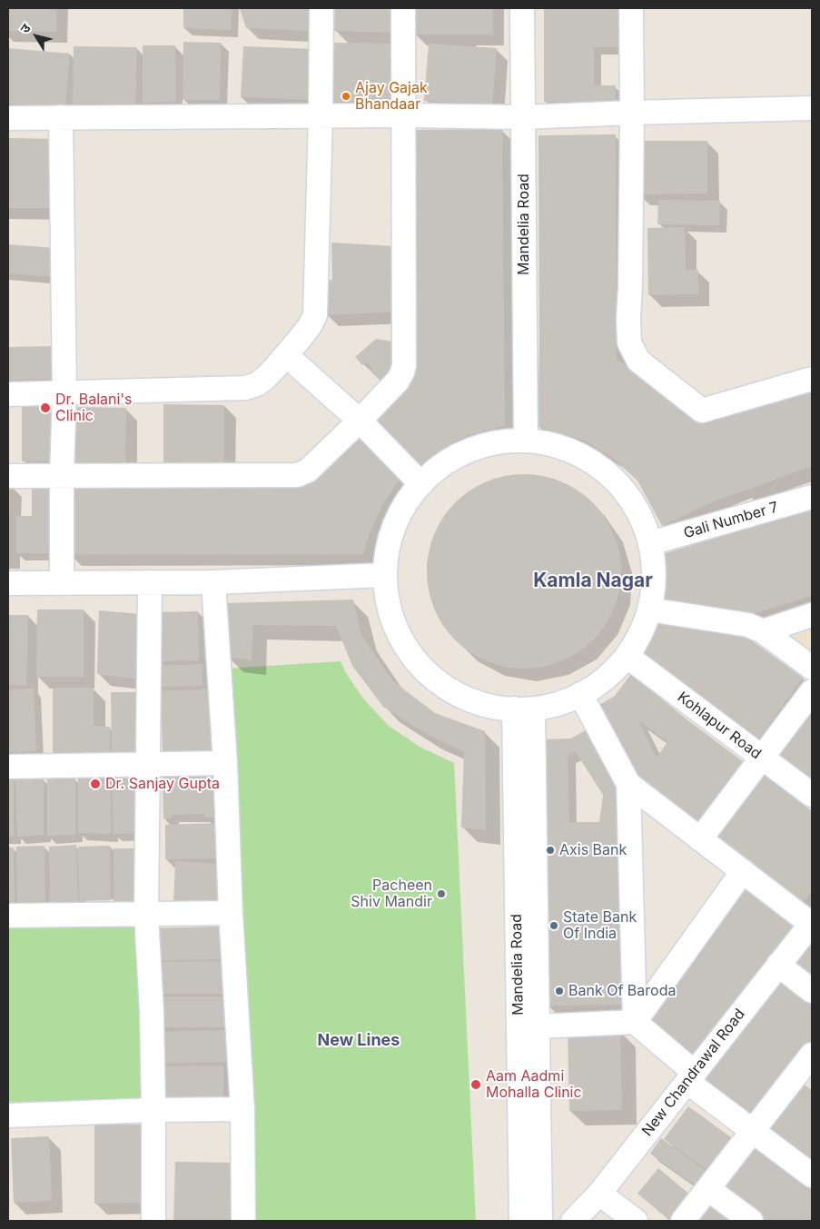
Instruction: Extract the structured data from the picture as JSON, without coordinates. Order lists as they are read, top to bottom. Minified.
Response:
{"streets":{"street":["Mandelia Road","Gali Number 7","Kohlapur Road","New Chandrawal Road"]},"districts":["Kamla Nagar","New Lines"],"places":["Ajay Gajak Bhandaar","Dr. Balani's Clinic","Dr. Sanjay Gupta","Axis Bank","Pacheen Shiv Mandir","State Bank Of India","Bank Of Baroda","Aam Aadmi Mohalla Clinic"],"north":"top left"}
